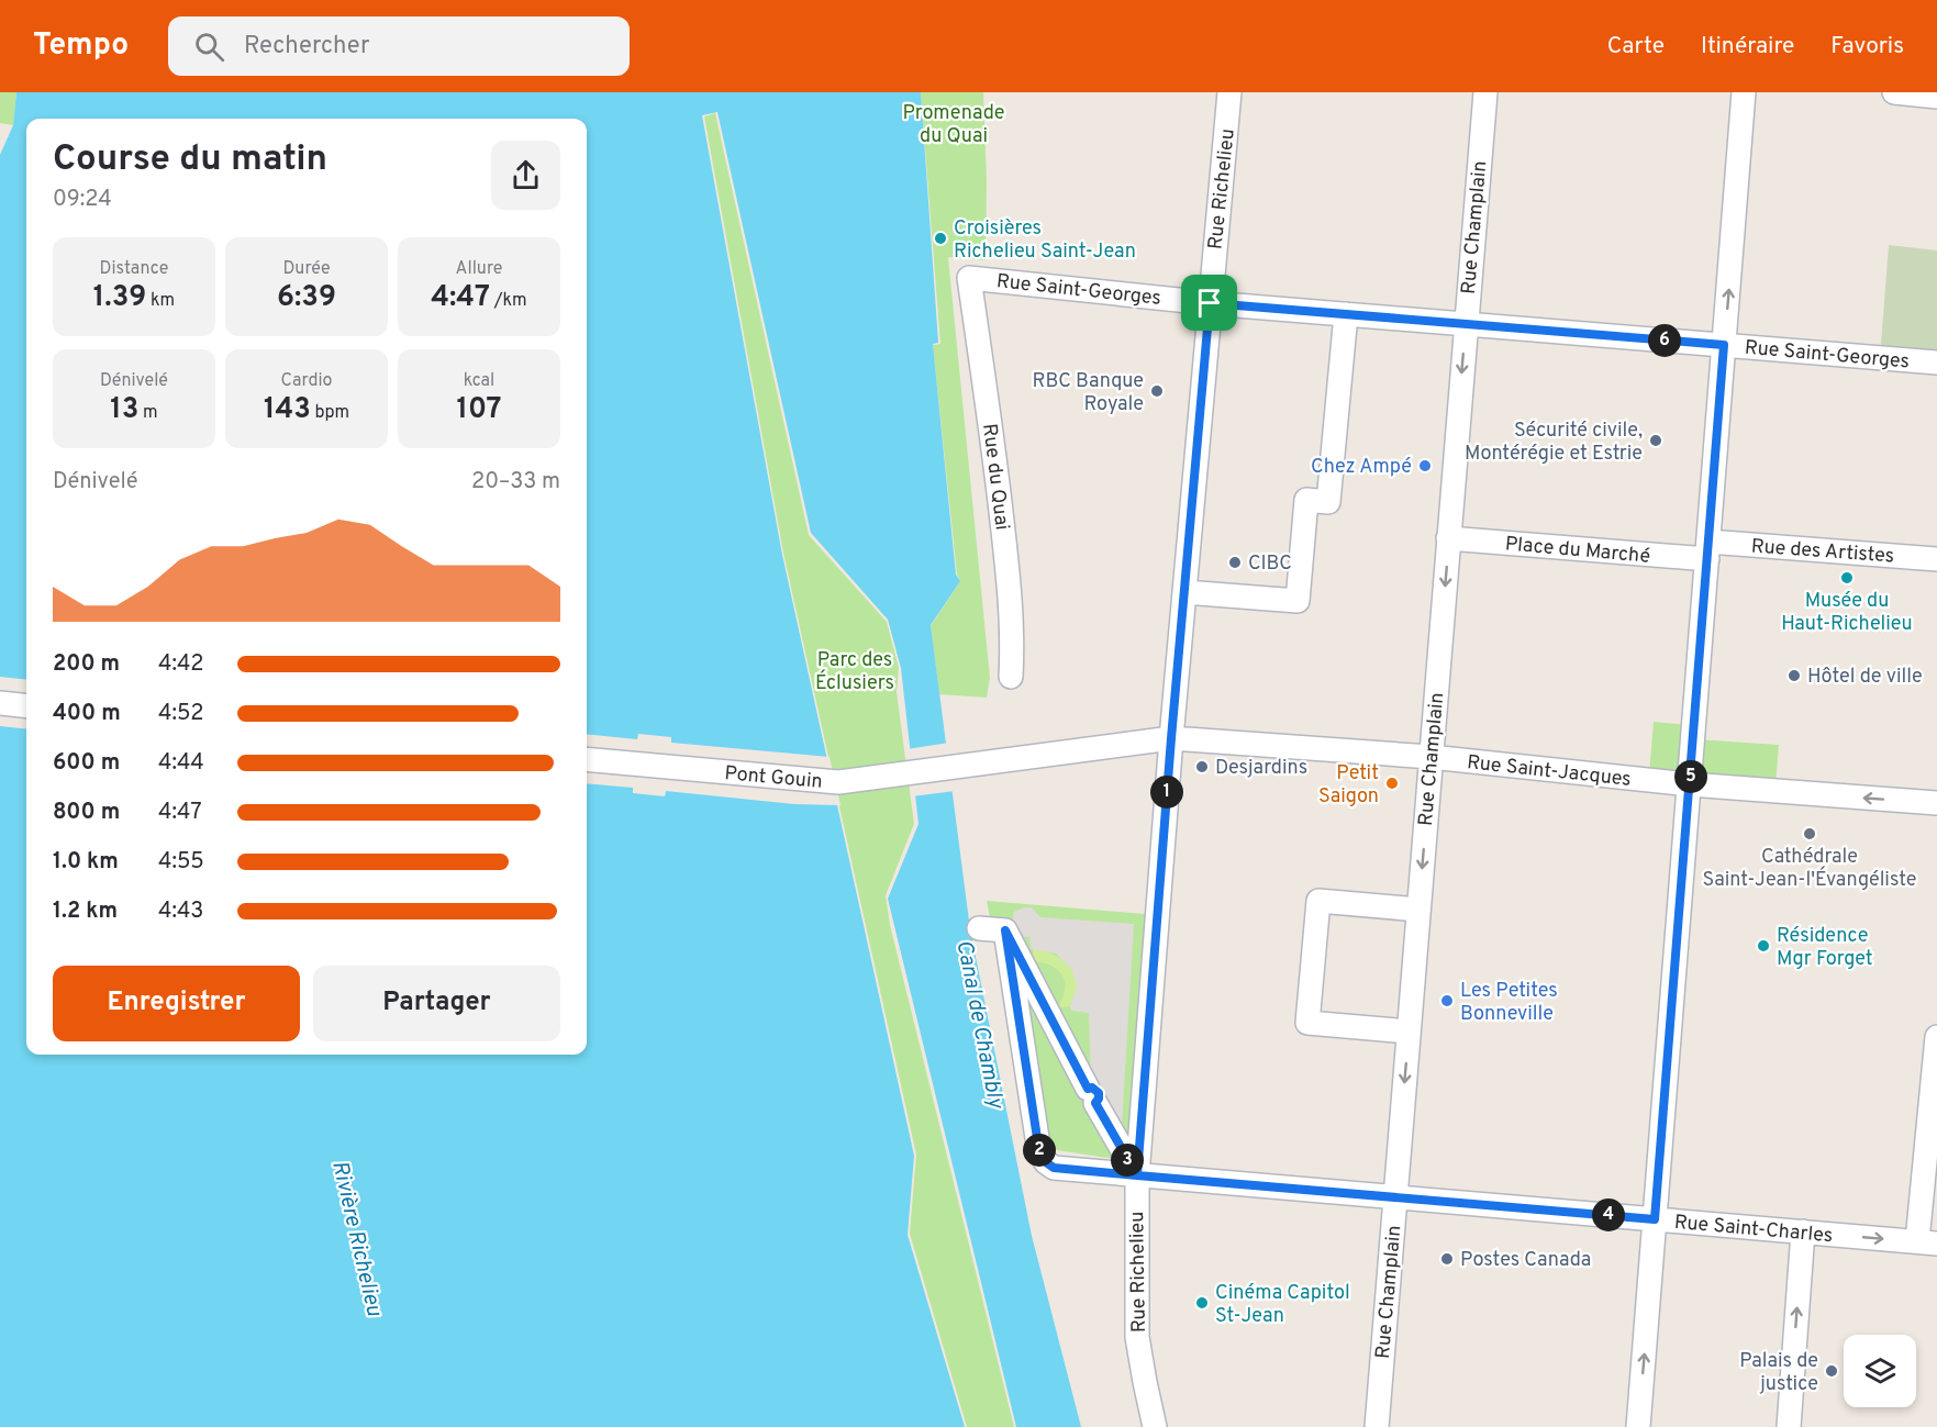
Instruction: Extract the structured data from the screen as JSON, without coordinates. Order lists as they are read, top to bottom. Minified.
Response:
{"streets":{"street":["Rue Richelieu","Rue Champlain","Rue Saint-Georges","Rue du Quai","Place du Marché","Rue des Artistes","Rue Saint-Jacques","Pont Gouin","Rue Saint-Charles"]},"crossings":[["Rue Richelieu","Rue Saint-Georges"],["Rue Richelieu","Rue Saint-Jacques"],["Rue Richelieu","Rue Saint-Charles"],["Rue Champlain","Rue Saint-Georges"],["Rue Champlain","Place du Marché"],["Rue Champlain","Rue Saint-Jacques"],["Rue Champlain","Rue Saint-Charles"],["Rue Saint-Georges","Rue du Quai"],["Place du Marché","Rue des Artistes"],["Rue Saint-Jacques","Pont Gouin"]],"one_way":["Rue Champlain"],"water":["Canal de Chambly","Rivière Richelieu"],"parks":["Promenade du Quai","Parc des Éclusiers"],"places":["Croisières Richelieu Saint-Jean","RBC Banque Royale","Sécurité civile, Montérégie et Estrie","Chez Ampé","CIBC","Musée du Haut-Richelieu","Hôtel de ville","Desjardins","Petit Saigon","Cathédrale Saint-Jean-l'Évangéliste","Résidence Mgr Forget","Les Petites Bonneville","Postes Canada","Cinéma Capitol St-Jean","Palais de justice"],"page":{"header":"Tempo","search":"Rechercher","nav":["Carte","Itinéraire","Favoris"],"heading":["Course du matin","09:24"],"stats":[["Distance","1.39 km"],["Durée","6:39"],["Allure","4:47 /km"],["Dénivelé","13 m"],["Cardio","143 bpm"],["kcal","107"]],"pins":["6","5","1","2","3","4"],"chart":["Dénivelé","20–33 m"],"list":[{"name":"200 m","note":"4:42"},{"name":"400 m","note":"4:52"},{"name":"600 m","note":"4:44"},{"name":"800 m","note":"4:47"},{"name":"1.0 km","note":"4:55"},{"name":"1.2 km","note":"4:43"}],"buttons":["Enregistrer","Partager"]}}
